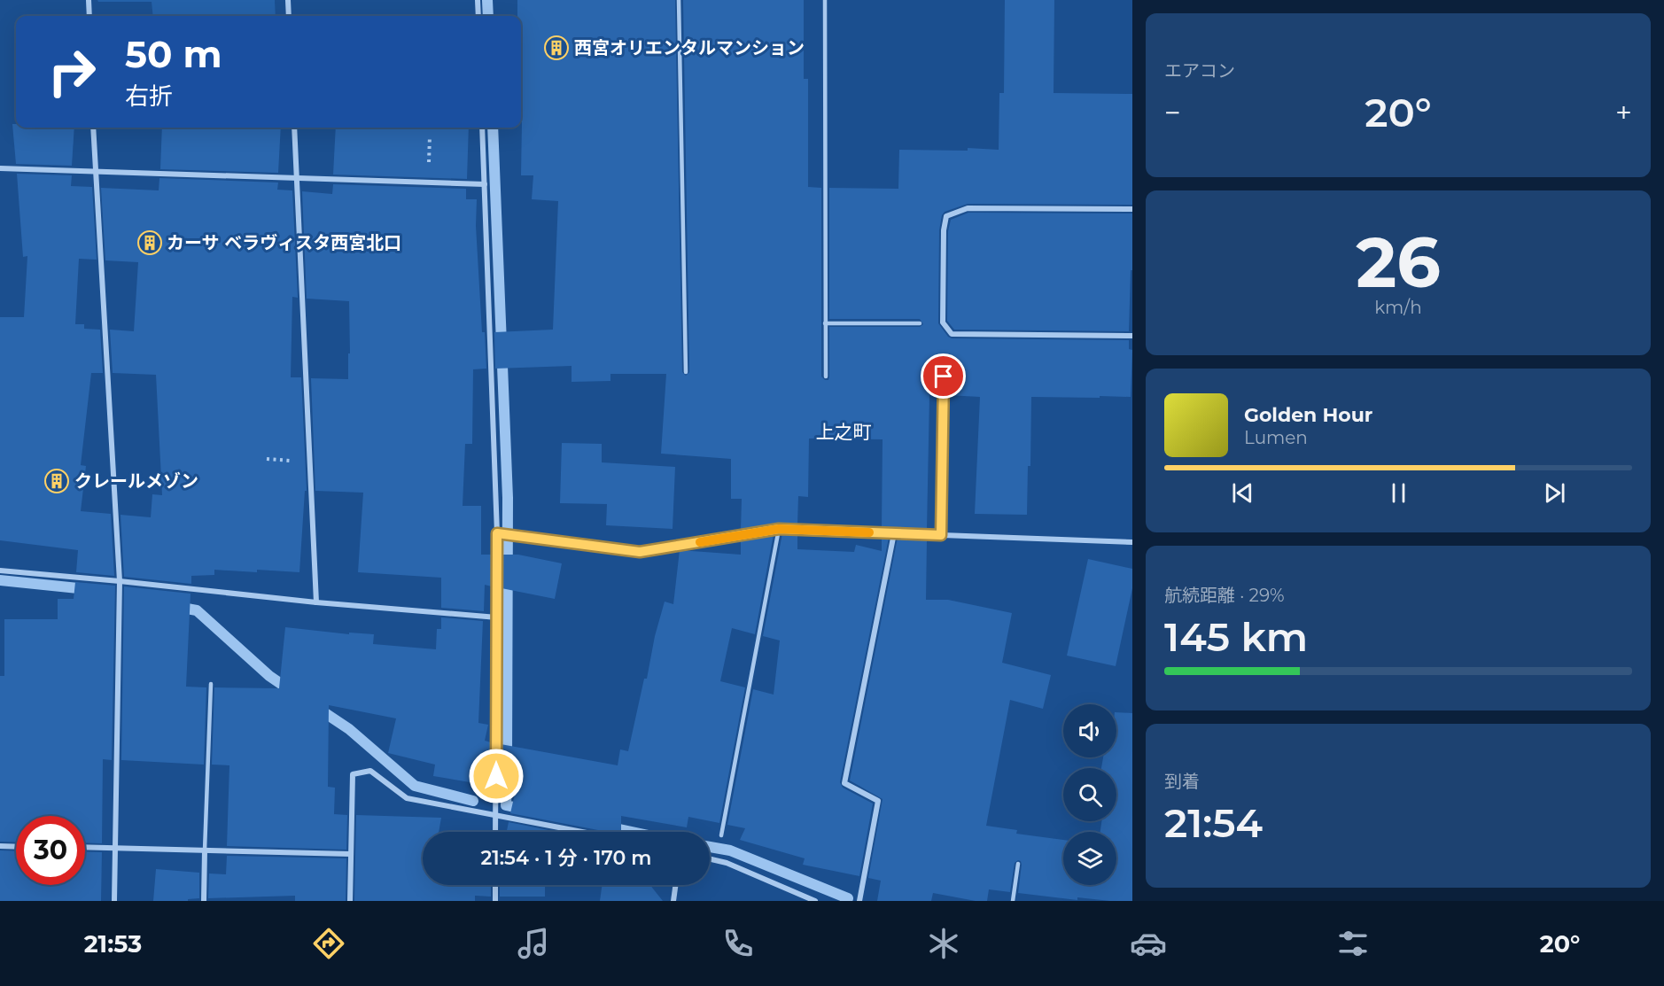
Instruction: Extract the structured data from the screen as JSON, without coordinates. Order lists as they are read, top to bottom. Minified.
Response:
{"districts":["上之町"],"places":{"building":["西宮オリエンタルマンション","カーサ ベラヴィスタ西宮北口","クレールメゾン"]},"page":{"tile":["エアコン",["26","km/h"],["航続距離 · 29%","145 km"],["到着","21:54"]],"turn":["50 m","右折"],"heat":["−","20°","+"],"song":["Golden Hour","Lumen"],"limit":"30","trip":"21:54 · 1 分 · 170 m","tabs":["21:53","20°"]}}
